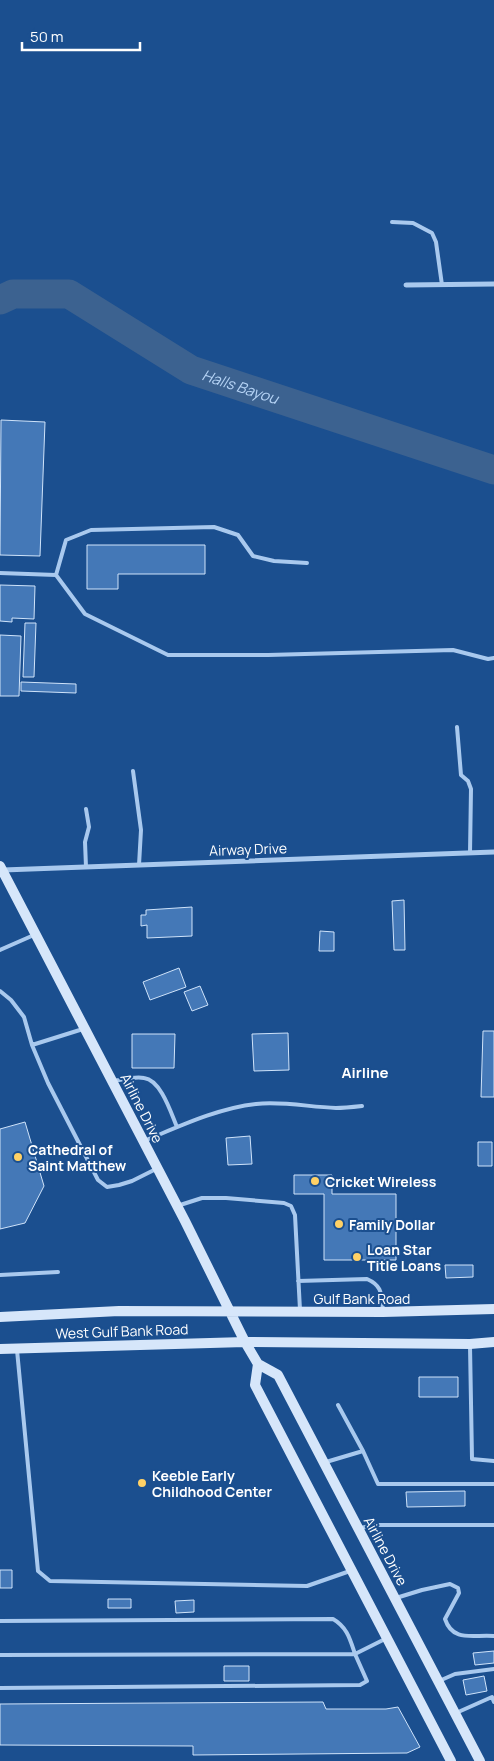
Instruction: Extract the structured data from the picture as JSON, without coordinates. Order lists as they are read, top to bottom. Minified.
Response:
{"streets":{"main road":["Airline Drive","Gulf Bank Road","West Gulf Bank Road"],"street":["Airway Drive"]},"crossings":[["Airway Drive","Airline Drive"],["Airline Drive","Gulf Bank Road"],["Airline Drive","West Gulf Bank Road"],["Gulf Bank Road","West Gulf Bank Road"]],"districts":["Airline"],"water":["Halls Bayou"],"places":["Cathedral of Saint Matthew","Cricket Wireless","Family Dollar","Loan Star Title Loans","Keeble Early Childhood Center"],"scale_bar":"50 m"}
